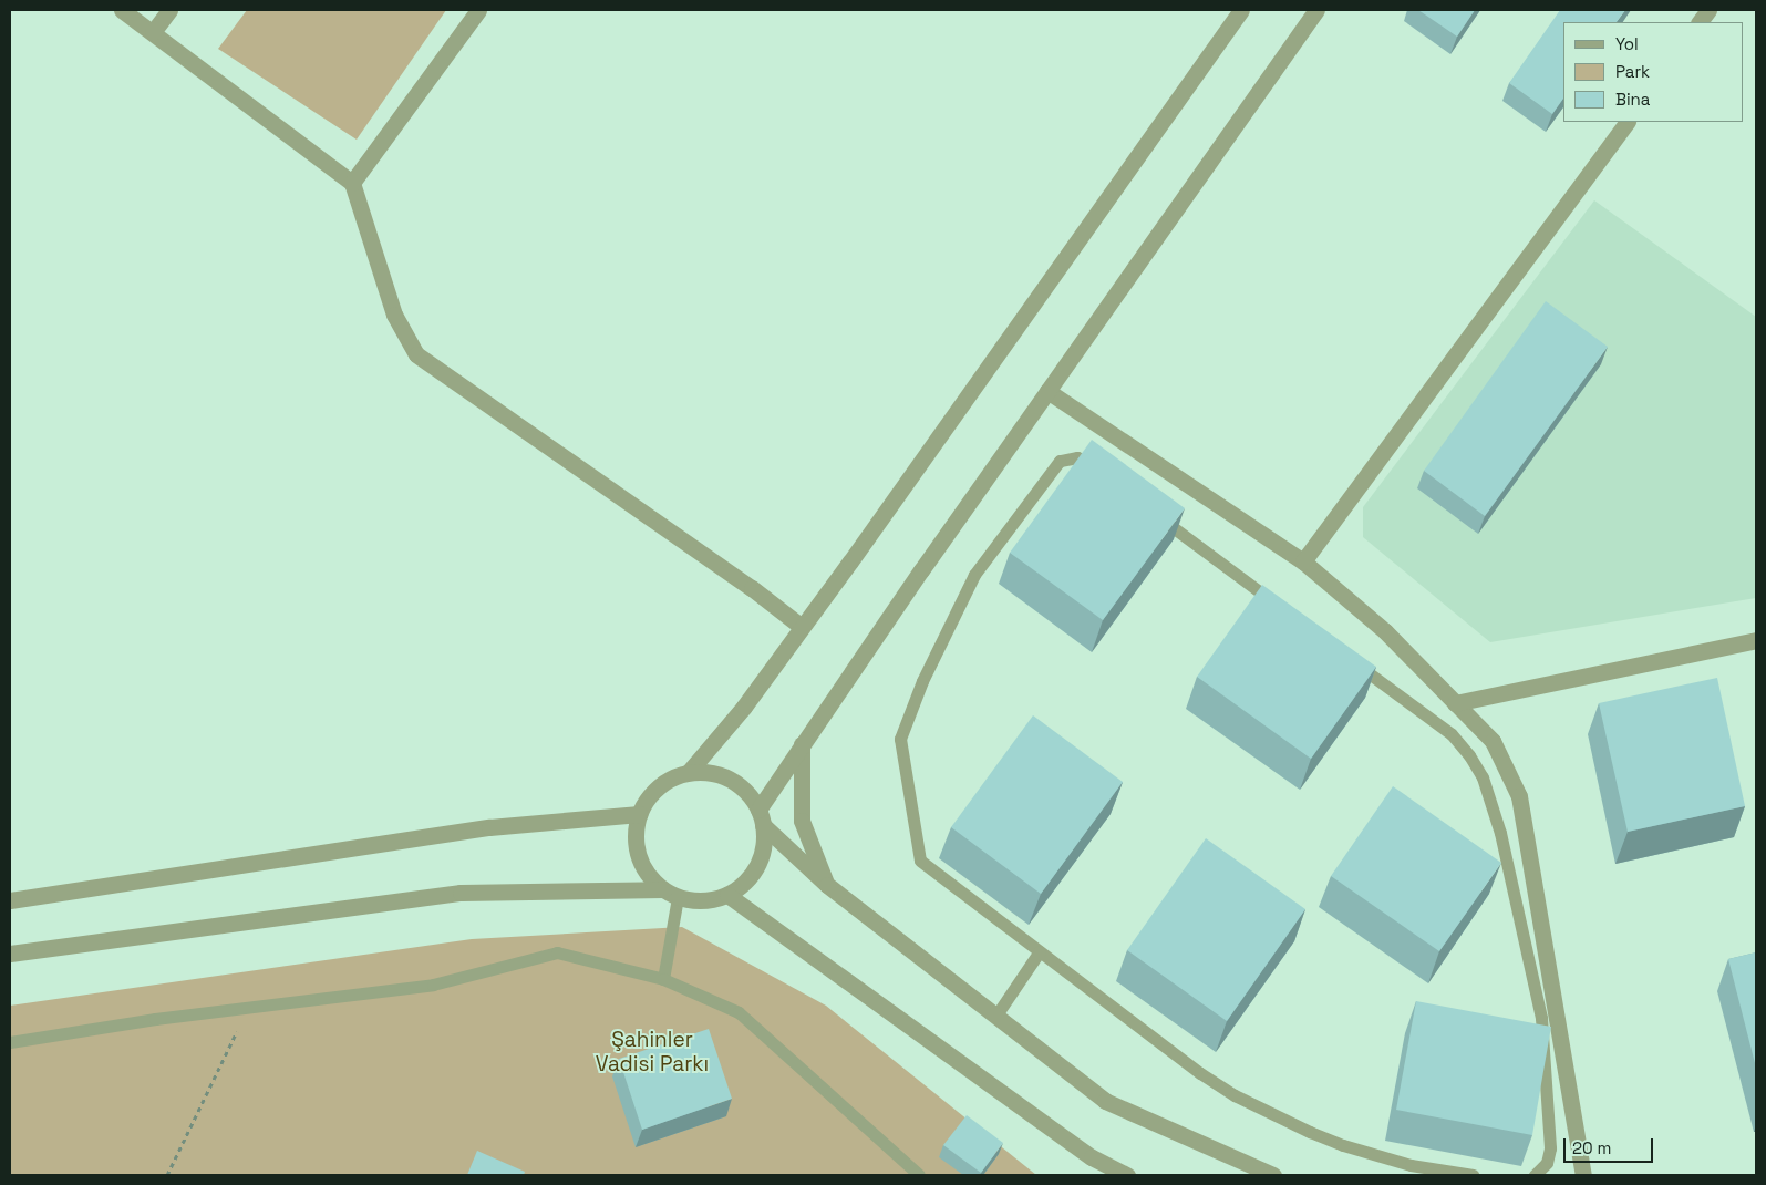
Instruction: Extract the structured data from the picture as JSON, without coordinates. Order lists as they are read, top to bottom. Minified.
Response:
{"parks":["Şahinler Vadisi Parkı"],"legend":["Yol","Park","Bina"],"scale_bar":"20 m"}
